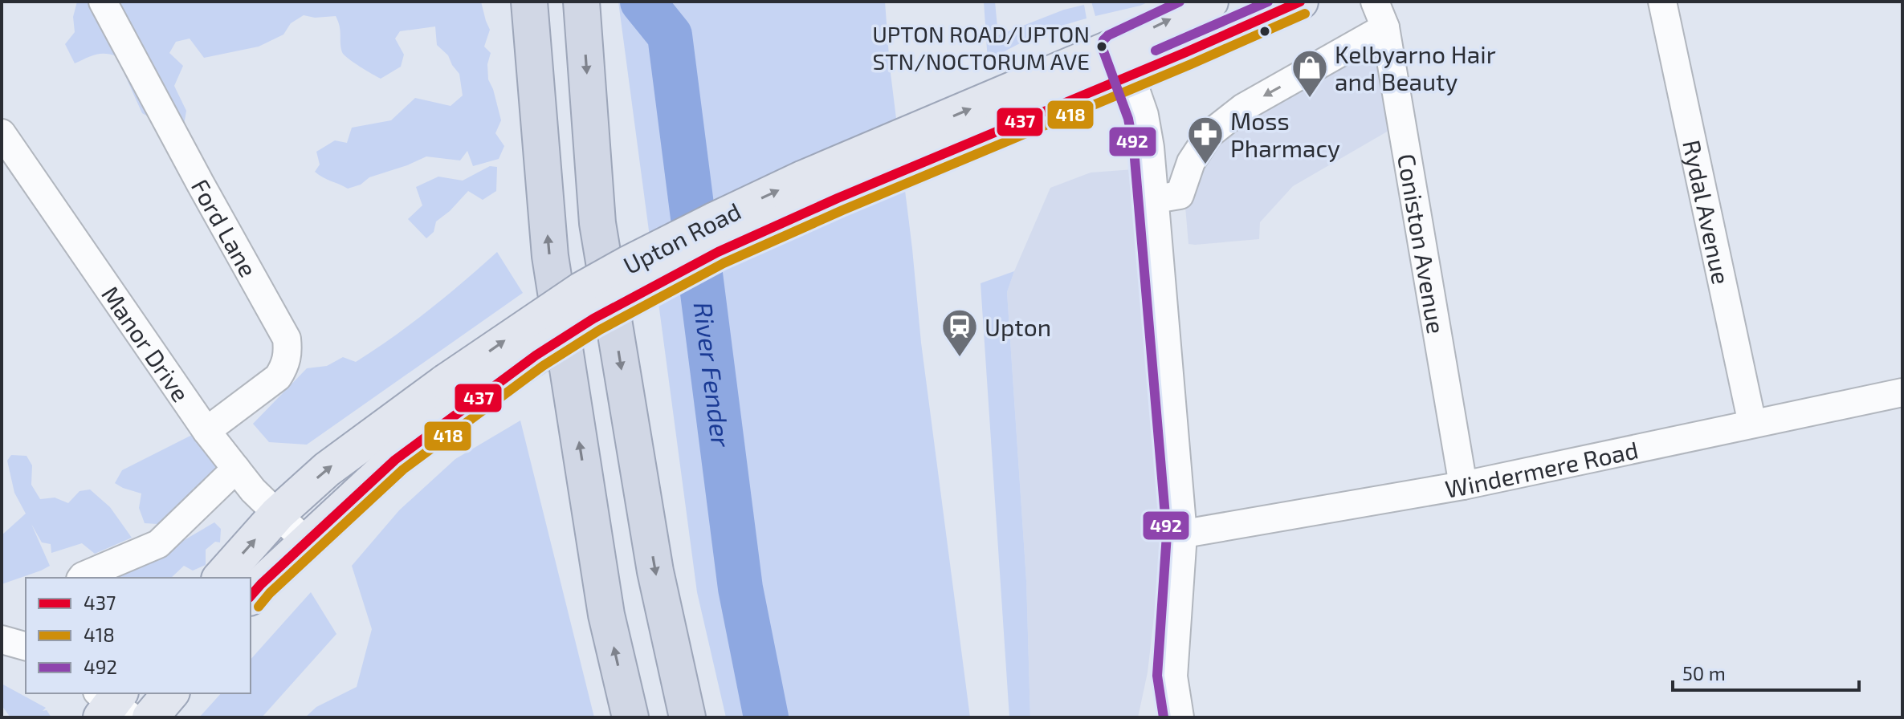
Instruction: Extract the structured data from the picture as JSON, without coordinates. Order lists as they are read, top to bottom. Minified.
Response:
{"streets":{"main road":["Upton Road"],"street":["Rydal Avenue","Ford Lane","Coniston Avenue","Manor Drive","Windermere Road"]},"crossings":[["Rydal Avenue","Windermere Road"],["Ford Lane","Manor Drive"],["Upton Road","Manor Drive"],["Coniston Avenue","Windermere Road"]],"water":["River Fender"],"places":{"other":["UPTON ROAD/UPTON STN/NOCTORUM AVE"],"shop":["Kelbyarno Hair and Beauty"],"pharmacy":["Moss Pharmacy"],"station":["Upton"]},"lines":["transit line 437","transit line 492","transit line 418"],"legend":["437","418","492"],"scale_bar":"50 m"}
